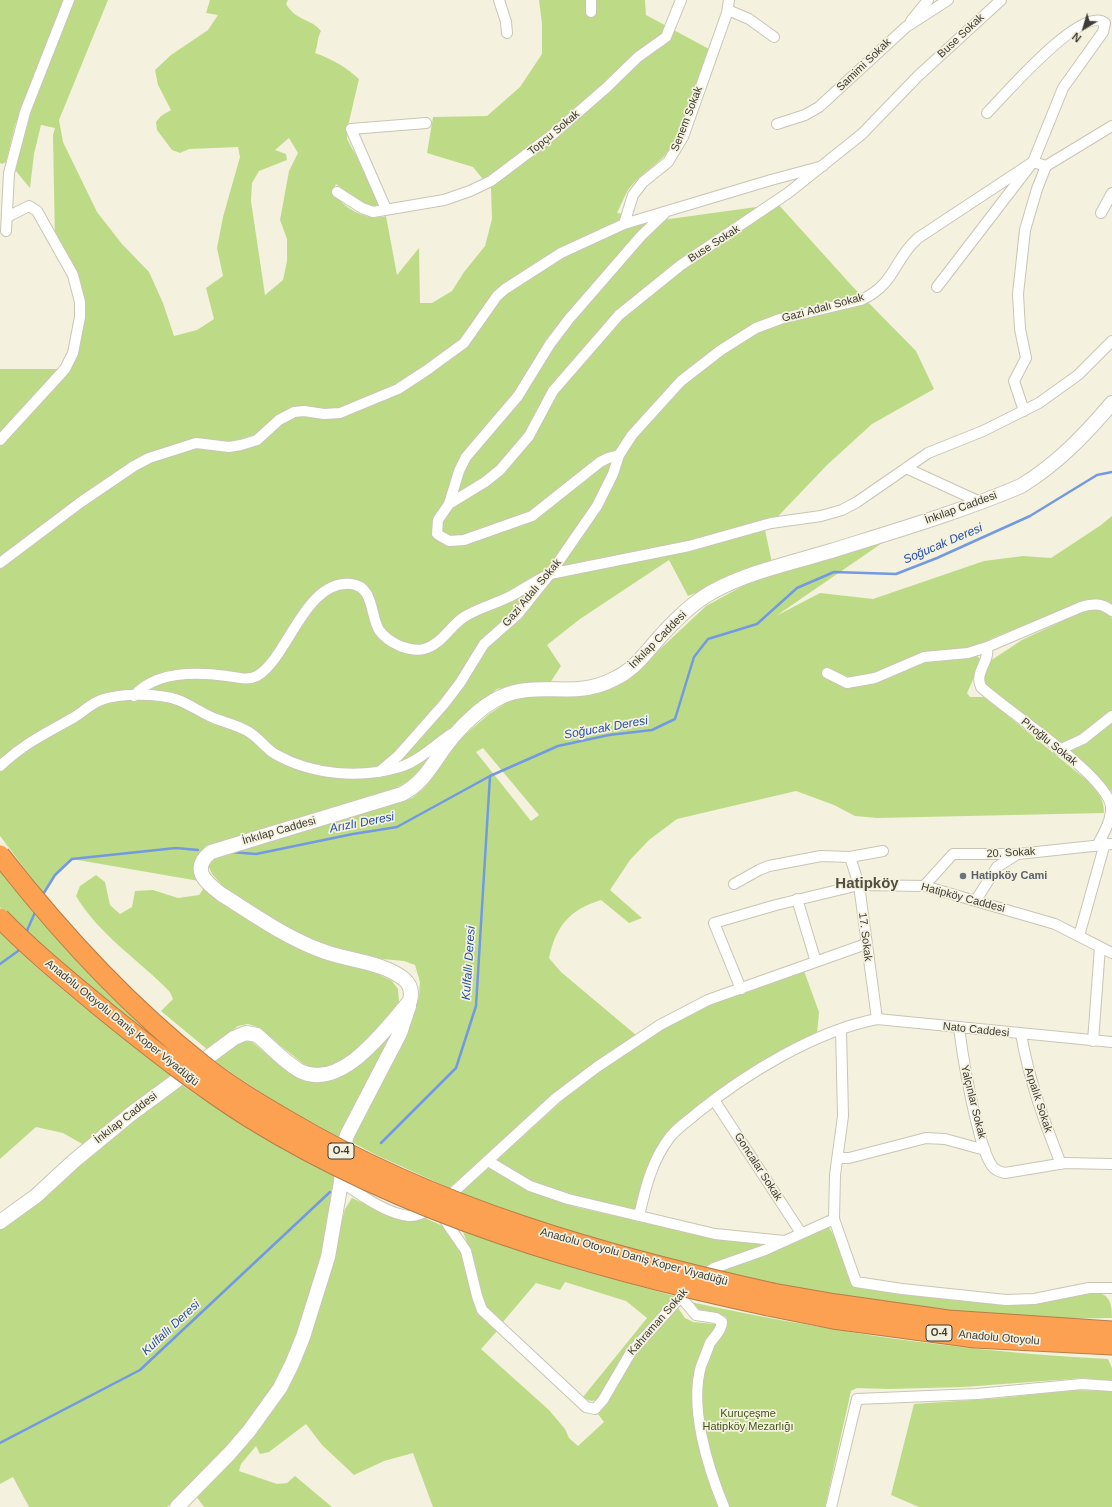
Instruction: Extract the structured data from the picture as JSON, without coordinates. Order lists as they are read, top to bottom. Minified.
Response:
{"streets":{"highway":["Anadolu Otoyolu Daniş Koper Viyadüğü","O-4","Anadolu Otoyolu"],"street":["Buse Sokak","Samimi Sokak","Senem Sokak","Topçu Sokak","Gazi Adalı Sokak","İnkılap Caddesi","Pıroğlu Sokak","20. Sokak","Hatipköy Caddesi","17. Sokak","Nato Caddesi","Arpalık Sokak","Yalçınlar Sokak","Goncalar Sokak","Kahraman Sokak"]},"crossings":[["Pıroğlu Sokak","20. Sokak"],["Pıroğlu Sokak","Hatipköy Caddesi"],["20. Sokak","Hatipköy Caddesi"],["Hatipköy Caddesi","17. Sokak"],["17. Sokak","Nato Caddesi"],["Anadolu Otoyolu Daniş Koper Viyadüğü","Anadolu Otoyolu"],["Nato Caddesi","Arpalık Sokak"],["Nato Caddesi","Yalçınlar Sokak"],["Nato Caddesi","Goncalar Sokak"],["Arpalık Sokak","Yalçınlar Sokak"],["Goncalar Sokak","Kahraman Sokak"]],"districts":["Hatipköy"],"water":["Soğucak Deresi","Arızlı Deresi","Kulfallı Deresi"],"parks":["Kuruçeşme Hatipköy Mezarlığı"],"places":["Hatipköy Cami"],"north":"bottom left"}
